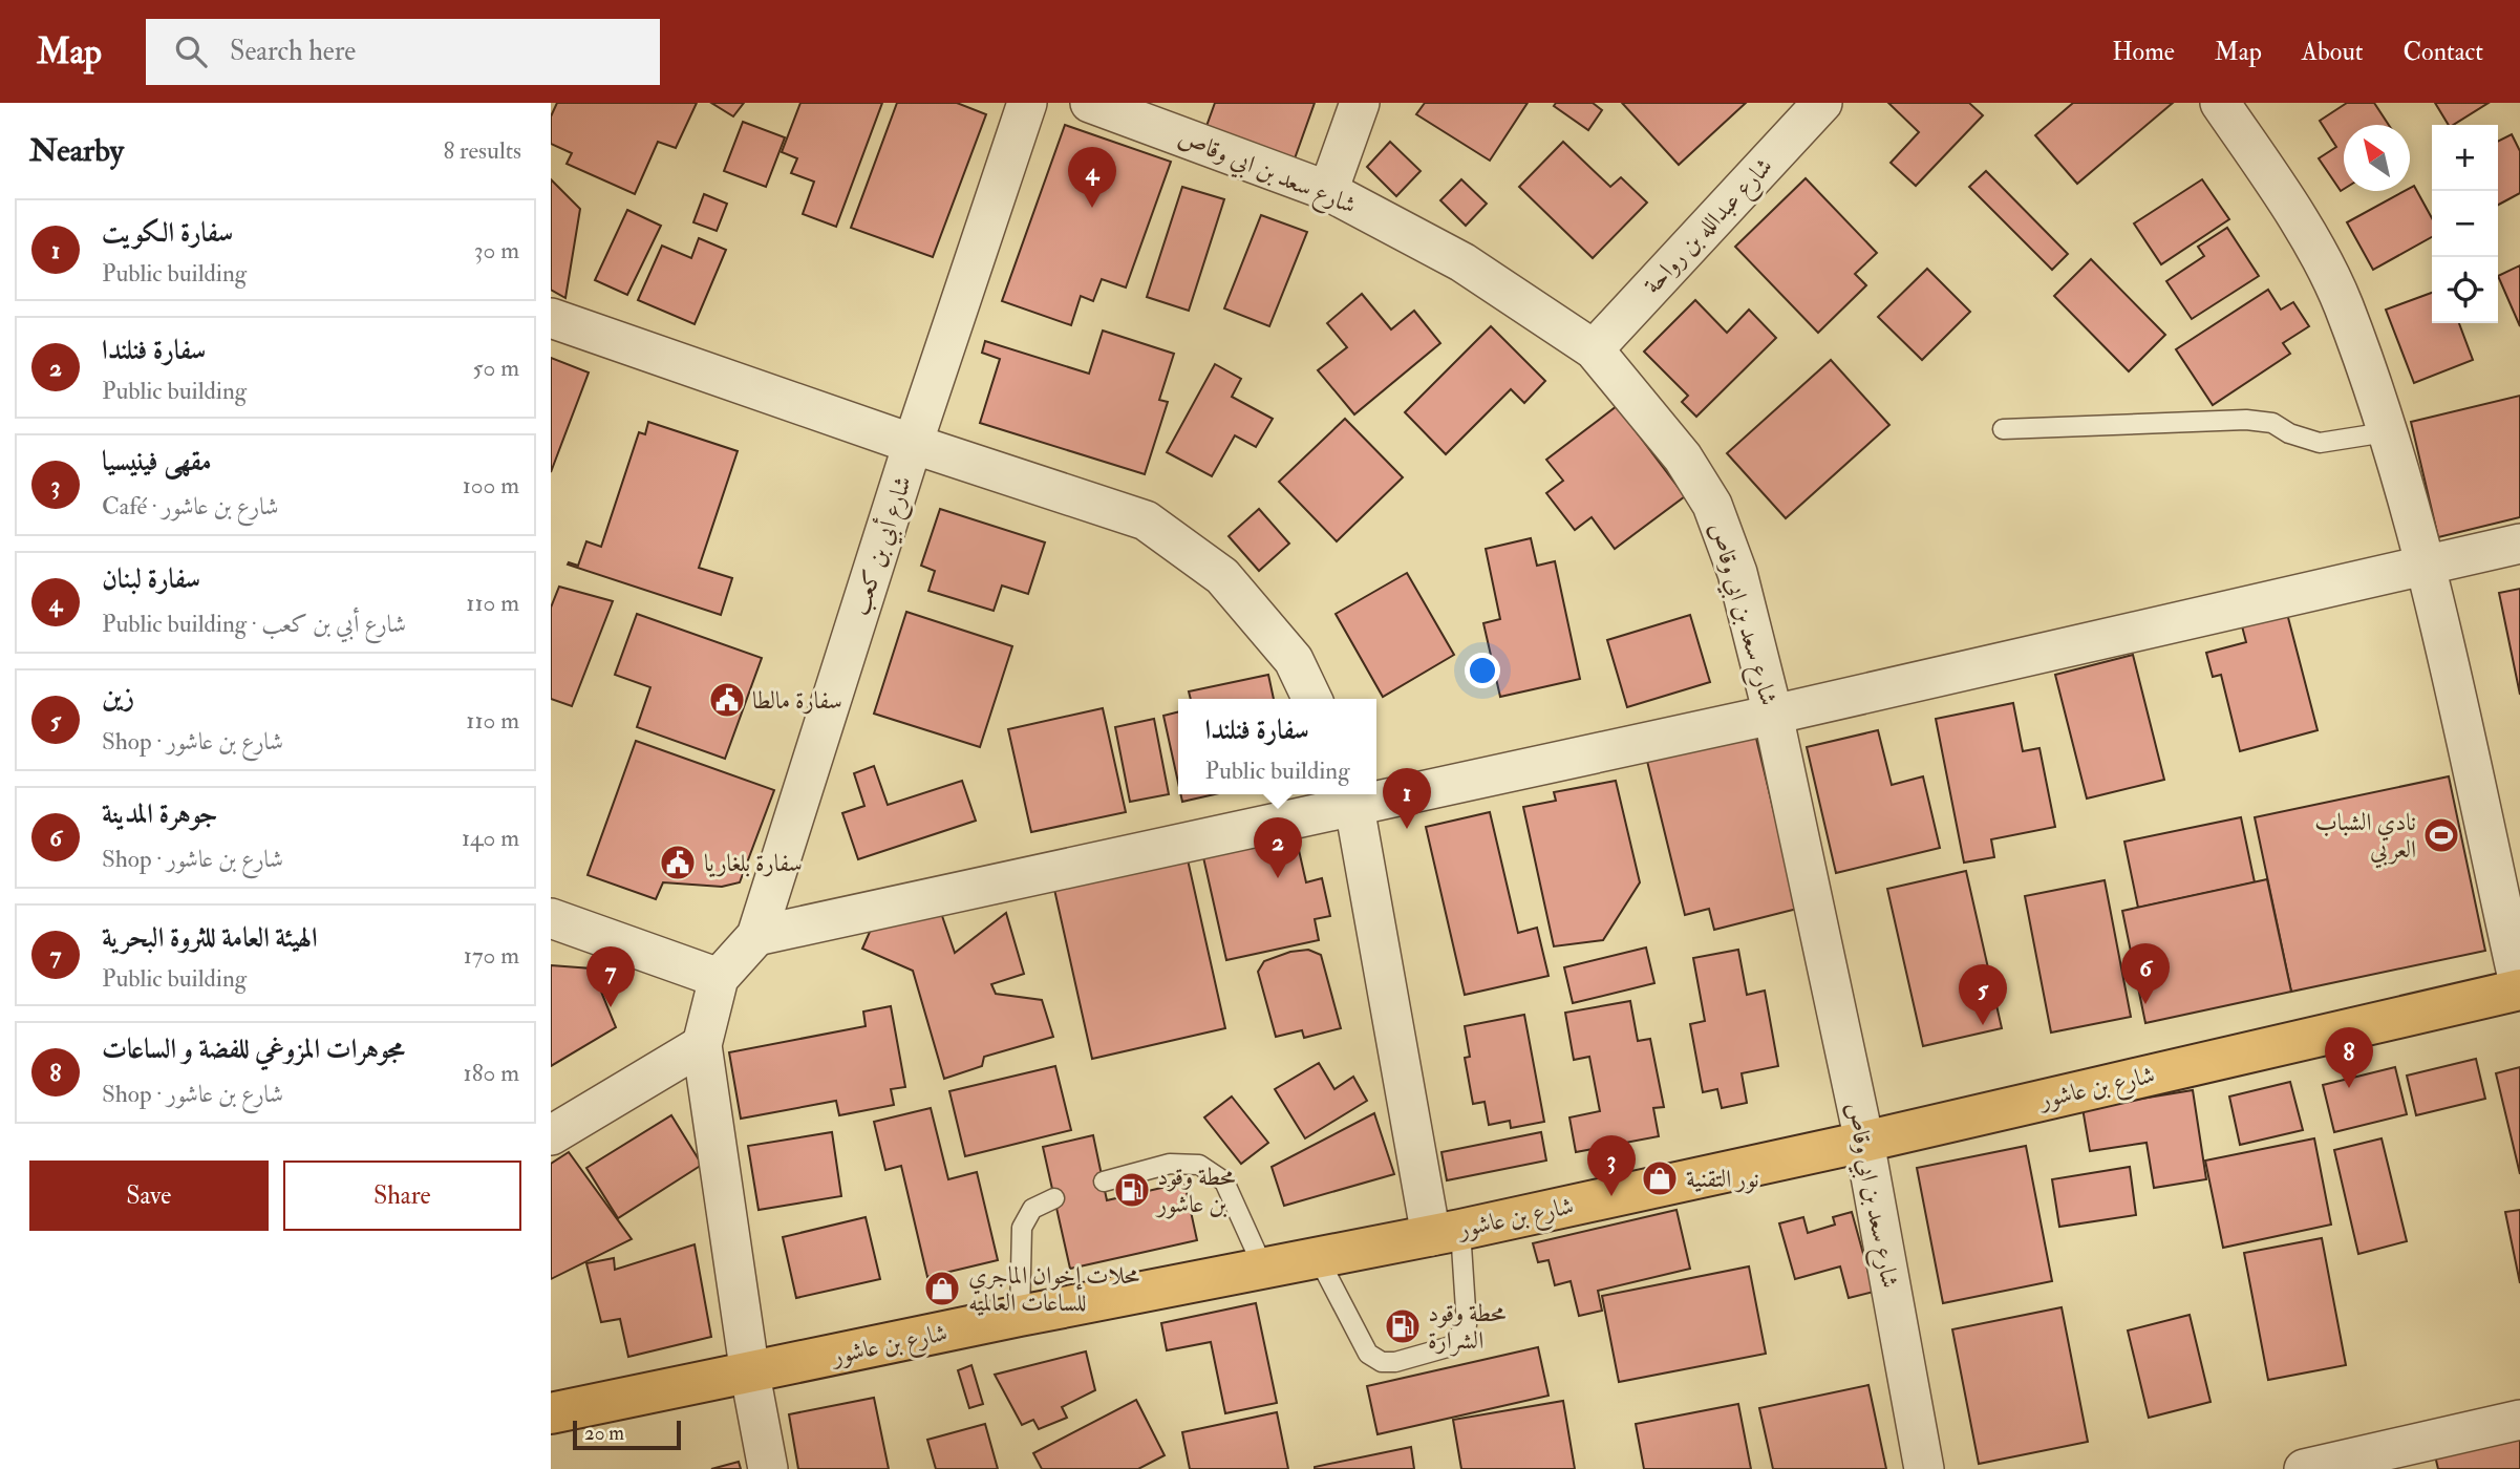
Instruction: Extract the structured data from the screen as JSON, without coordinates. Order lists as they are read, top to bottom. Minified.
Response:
{"streets":{"main road":["شارع بن عاشور"],"street":["شارع سعد بن ابي وقاص","شارع عبدالله بن رواحة","شارع أبي بن كعب"]},"crossings":[["شارع سعد بن ابي وقاص","شارع عبدالله بن رواحة"],["شارع سعد بن ابي وقاص","شارع بن عاشور"]],"places":{"public building":["سفارة مالطا","سفارة بلغاريا"],"sports":["نادي الشباب العربي"],"shop":["نور التقنية","محلات إخوان الماجري للساعات العالميه"],"fuel station":["محطة وقود بن عاشور","محطة وقود الشرارة"]},"scale_bar":"20 m","north":"top left","page":{"header":"Map","search":"Search here","nav":["Home","Map","About","Contact"],"heading":["Nearby","8 results"],"map_buttons":["+","−"],"pins":["4","1","2","6","7","5","8","3"],"list":[{"mark":"1","name":"سفارة الكويت","note":"Public building","value":"30 m"},{"mark":"2","name":"سفارة فنلندا","note":"Public building","value":"50 m"},{"mark":"3","name":"مقهى فينيسيا","note":"Café · شارع بن عاشور","value":"100 m"},{"mark":"4","name":"سفارة لبنان","note":"Public building · شارع أبي بن كعب","value":"110 m"},{"mark":"5","name":"زين","note":"Shop · شارع بن عاشور","value":"110 m"},{"mark":"6","name":"جوهرة المدينة","note":"Shop · شارع بن عاشور","value":"140 m"},{"mark":"7","name":"الهيئة العامة للثروة البحرية","note":"Public building","value":"170 m"},{"mark":"8","name":"مجوهرات المزوغي للفضة و الساعات","note":"Shop · شارع بن عاشور","value":"180 m"}],"popup":["سفارة فنلندا","Public building"],"buttons":["Save","Share"],"scale":"20 m"}}
